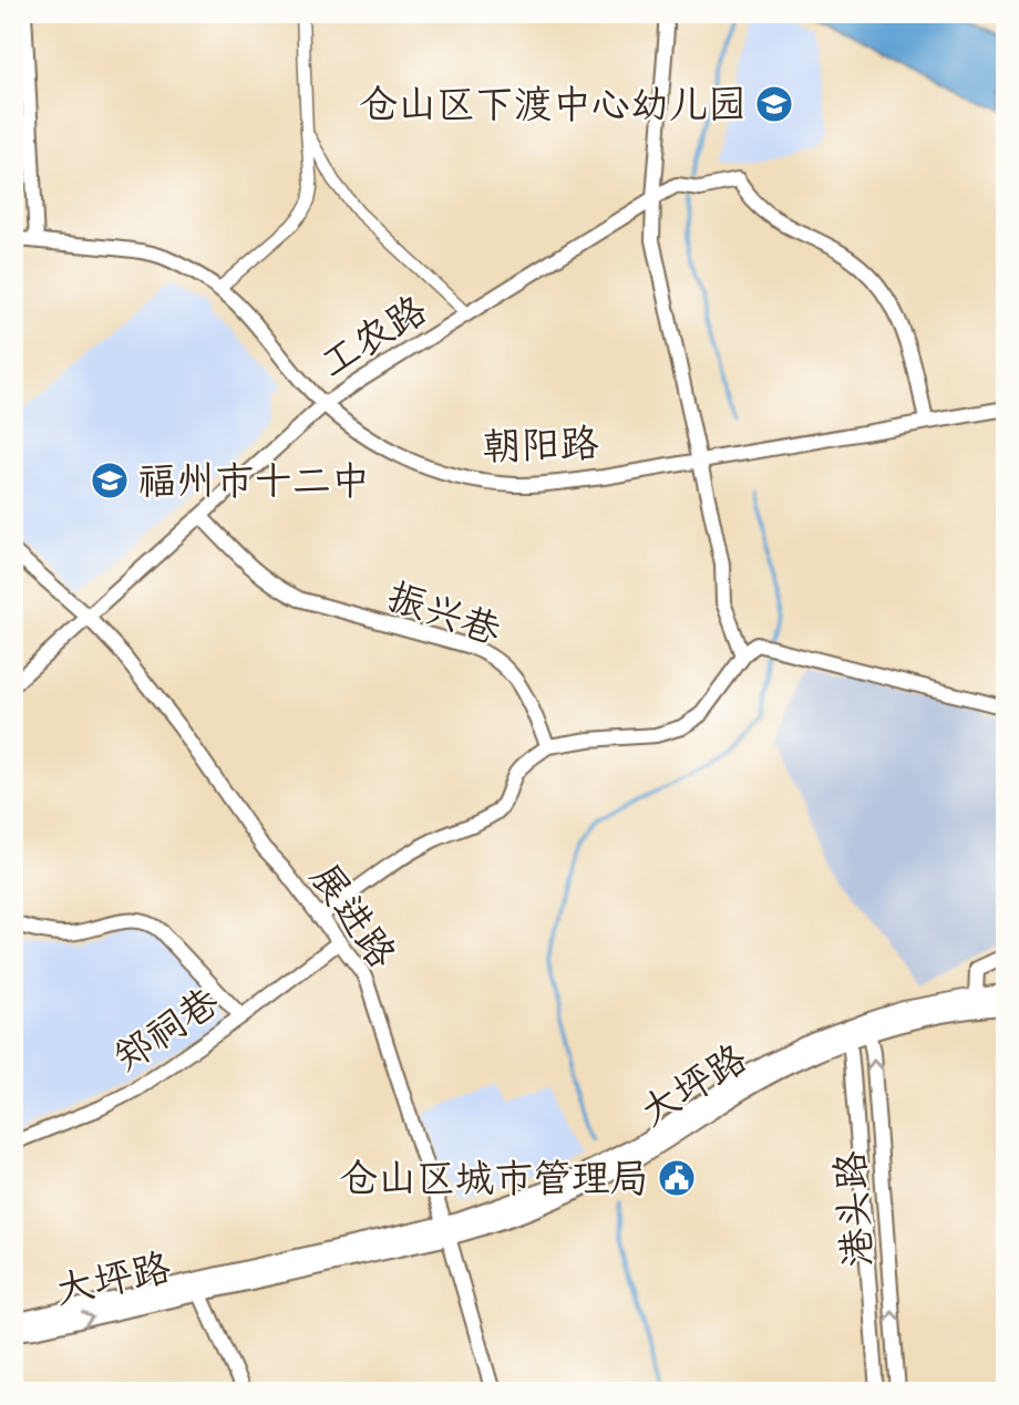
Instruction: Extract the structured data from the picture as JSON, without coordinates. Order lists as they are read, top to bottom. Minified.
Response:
{"streets":{"main road":["大坪路"],"street":["工农路","朝阳路","振兴巷","展进路","郑祠巷","港头路"]},"crossings":[["工农路","朝阳路"],["工农路","振兴巷"],["工农路","展进路"],["展进路","郑祠巷"],["展进路","大坪路"],["大坪路","港头路"]],"places":{"school or university":["仓山区下渡中心幼儿园","福州市十二中"],"public building":["仓山区城市管理局"]}}
